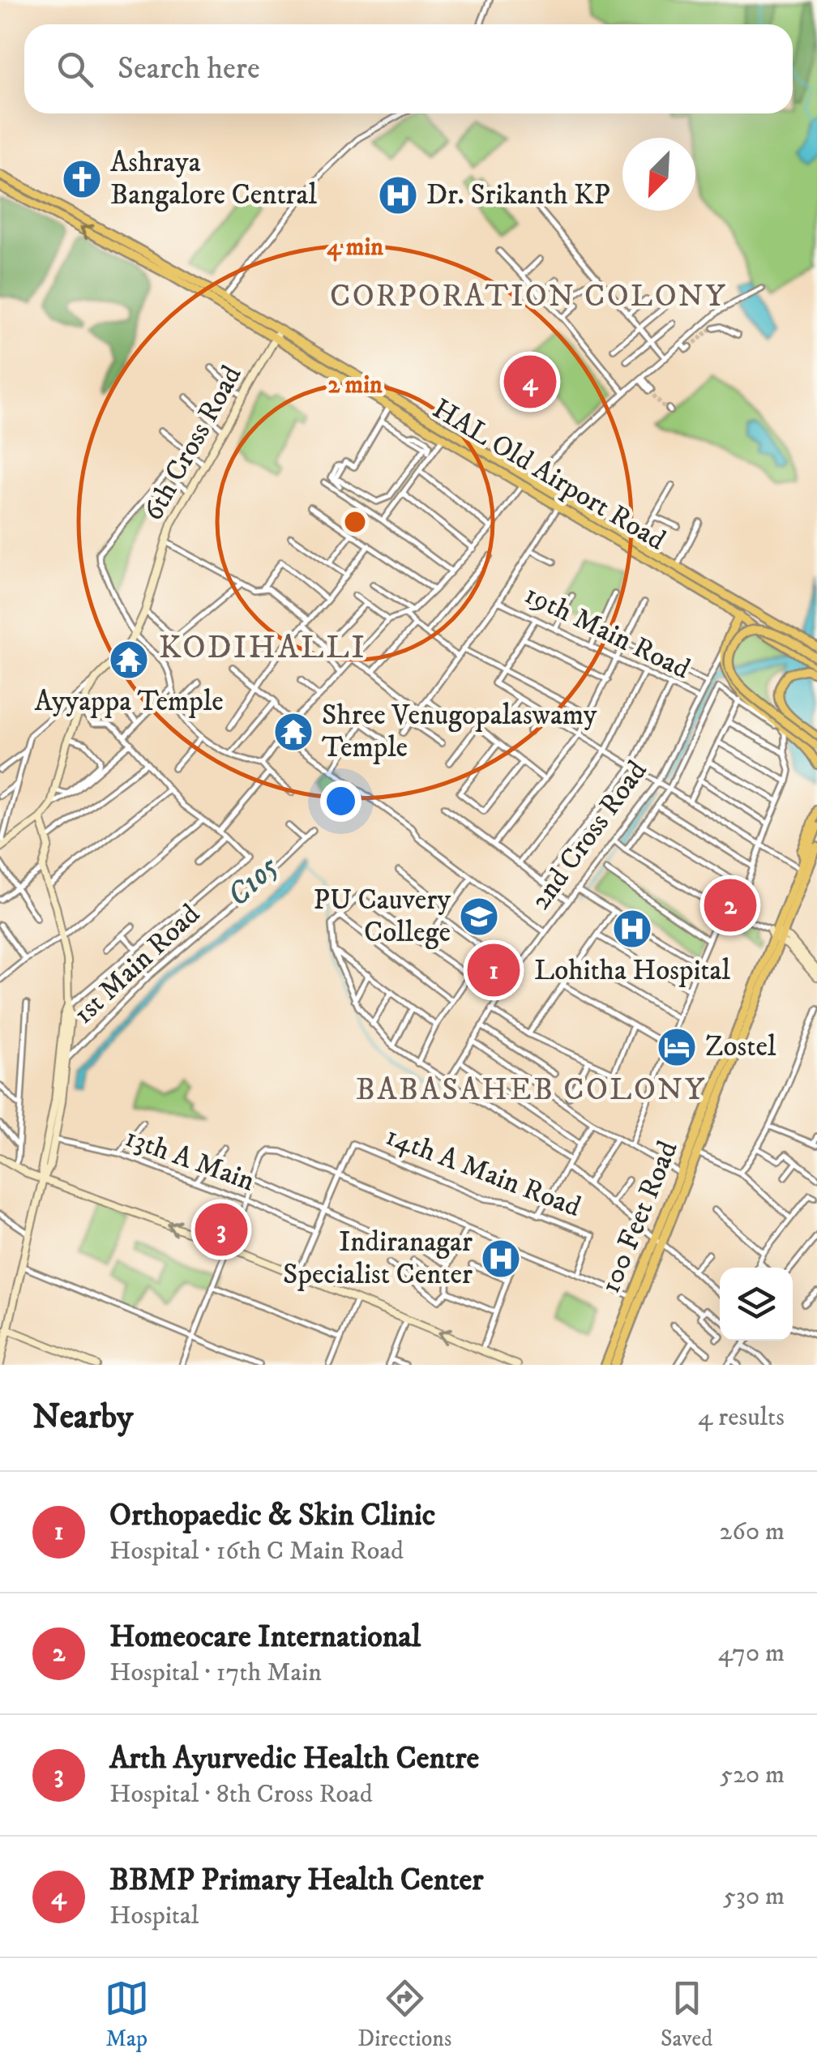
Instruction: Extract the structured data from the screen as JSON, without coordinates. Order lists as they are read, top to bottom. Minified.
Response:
{"streets":{"main road":["HAL Old Airport Road","100 Feet Road"],"street":["6th Cross Road","19th Main Road","2nd Cross Road","1st Main Road","13th A Main","14th A Main Road"]},"crossings":[["6th Cross Road","HAL Old Airport Road"],["19th Main Road","2nd Cross Road"]],"districts":["CORPORATION COLONY","KODIHALLI","BABASAHEB COLONY"],"water":["C105"],"places":{"church":["Ashraya Bangalore Central"],"hospital":["Dr. Srikanth KP","Lohitha Hospital","Indiranagar Specialist Center"],"temple":["Ayyappa Temple","Shree Venugopalaswamy Temple"],"school or university":["PU Cauvery College"],"hotel":["Zostel"]},"north":"bottom left","page":{"search":"Search here","pins":["4","2","1","3"],"heading":["Nearby","4 results"],"list":[{"mark":"1","name":"Orthopaedic & Skin Clinic","note":"Hospital · 16th C Main Road","value":"260 m"},{"mark":"2","name":"Homeocare International","note":"Hospital · 17th Main","value":"470 m"},{"mark":"3","name":"Arth Ayurvedic Health Centre","note":"Hospital · 8th Cross Road","value":"520 m"},{"mark":"4","name":"BBMP Primary Health Center","note":"Hospital","value":"530 m"}],"nav":["Map","Directions","Saved"]},"rings":["4 min","2 min"]}
